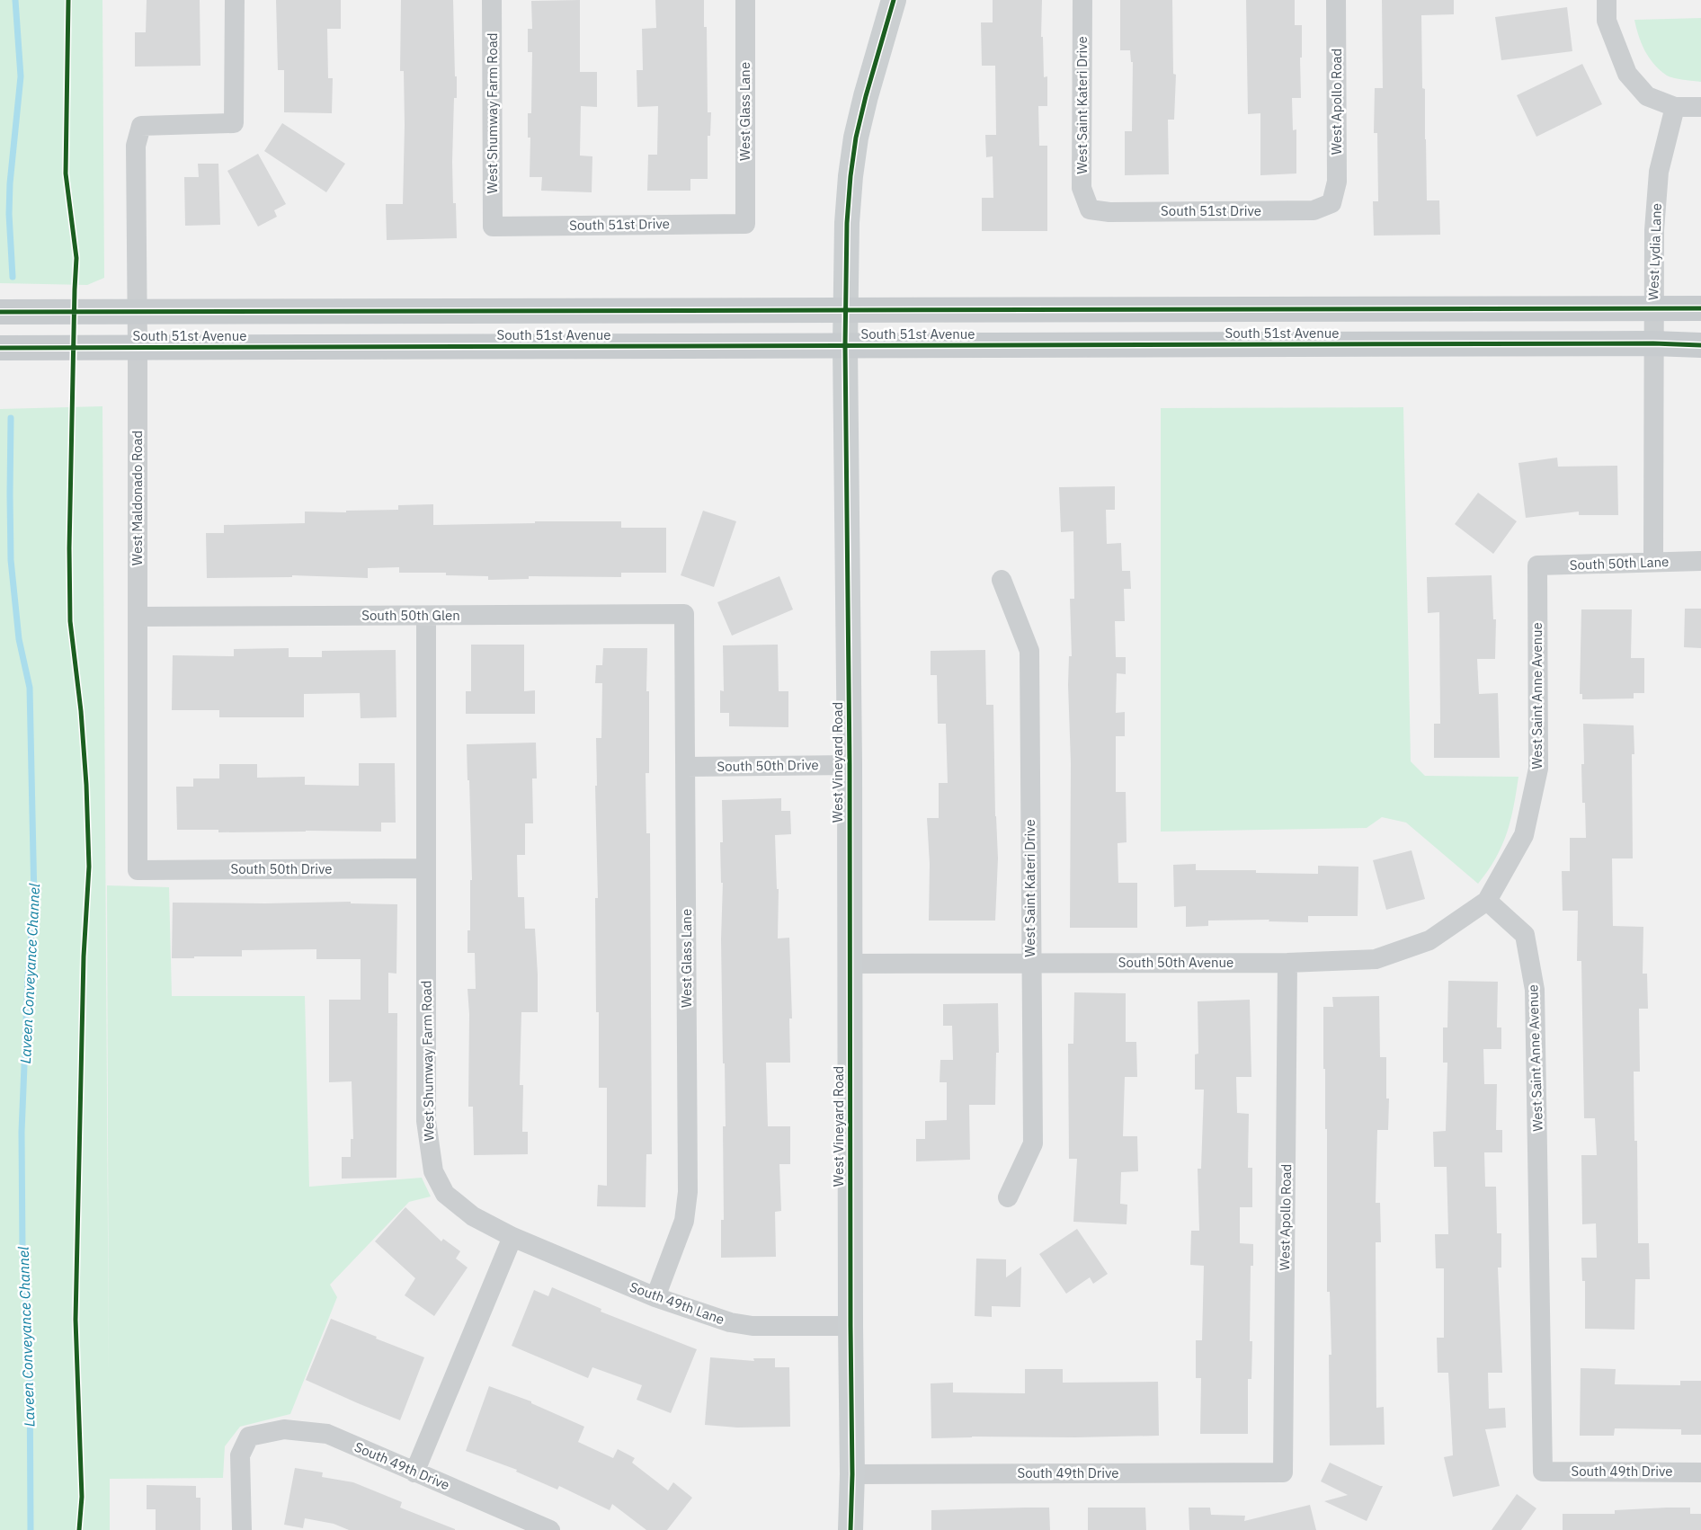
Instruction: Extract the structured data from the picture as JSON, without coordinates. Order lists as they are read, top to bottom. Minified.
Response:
{"streets":{"main road":["South 51st Avenue"],"street":["West Apollo Road","West Saint Kateri Drive","West Glass Lane","West Shumway Farm Road","South 51st Drive","West Lydia Lane","West Maldonado Road","South 50th Lane","South 50th Glen","West Saint Anne Avenue","West Vineyard Road","South 50th Drive","South 50th Avenue","South 49th Lane","South 49th Drive"]},"crossings":[["West Apollo Road","South 51st Drive"],["West Apollo Road","South 50th Avenue"],["West Apollo Road","South 49th Drive"],["West Saint Kateri Drive","South 51st Drive"],["West Saint Kateri Drive","South 50th Avenue"],["West Glass Lane","South 51st Drive"],["West Glass Lane","South 50th Glen"],["West Glass Lane","South 50th Drive"],["West Glass Lane","South 49th Lane"],["West Shumway Farm Road","South 51st Drive"],["West Shumway Farm Road","South 50th Glen"],["West Shumway Farm Road","South 50th Drive"],["West Shumway Farm Road","South 49th Lane"],["West Lydia Lane","South 51st Avenue"],["West Lydia Lane","South 50th Lane"],["South 51st Avenue","West Maldonado Road"],["South 51st Avenue","West Vineyard Road"],["West Maldonado Road","South 50th Glen"],["West Maldonado Road","South 50th Drive"],["South 50th Lane","West Saint Anne Avenue"],["West Saint Anne Avenue","South 50th Avenue"],["West Saint Anne Avenue","South 49th Drive"],["West Vineyard Road","South 50th Drive"],["West Vineyard Road","South 50th Avenue"],["West Vineyard Road","South 49th Lane"],["West Vineyard Road","South 49th Drive"]],"water":["Laveen Conveyance Channel"]}
